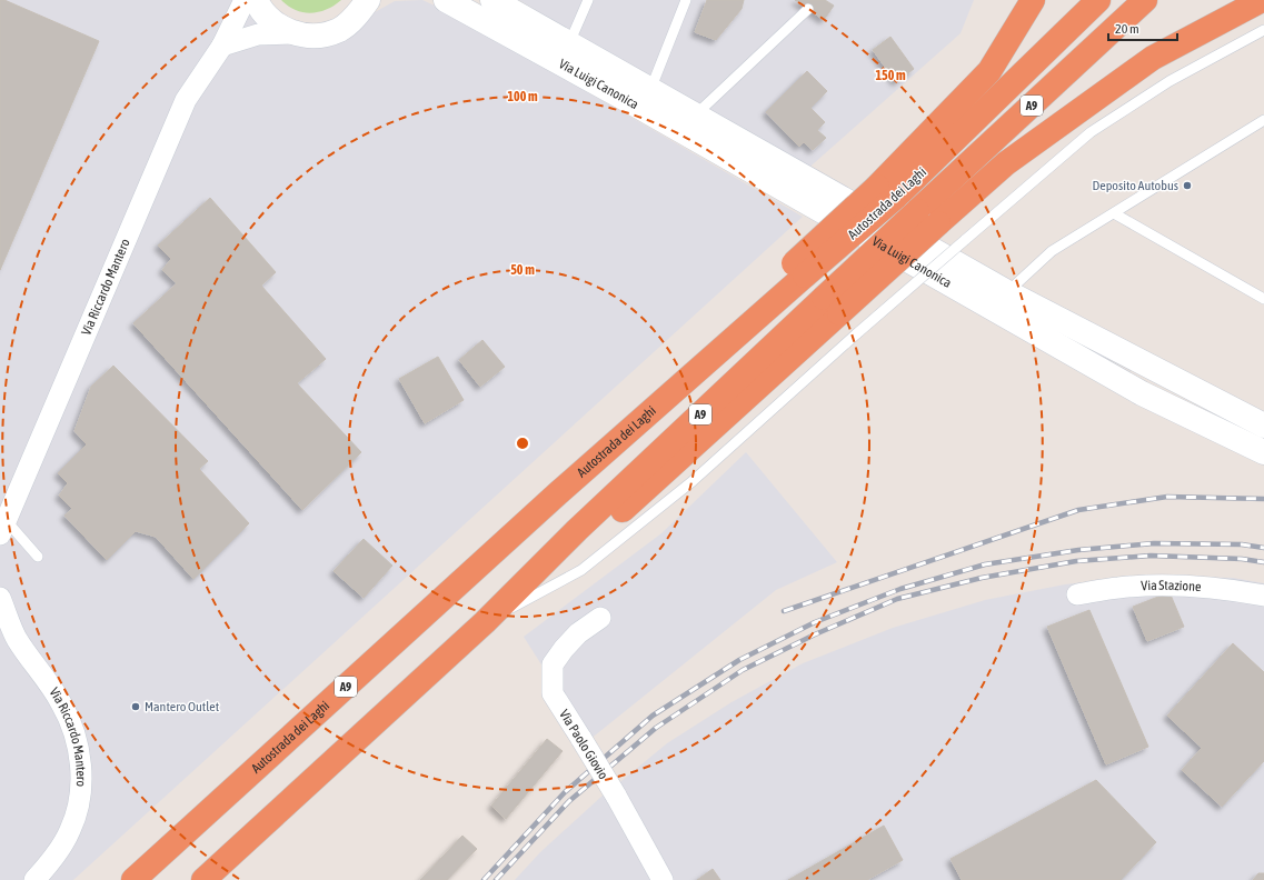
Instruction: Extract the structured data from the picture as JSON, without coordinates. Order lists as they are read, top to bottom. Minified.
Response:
{"streets":{"highway":["A9","Autostrada dei Laghi"],"street":["Via Luigi Canonica","Via Riccardo Mantero","Via Stazione","Via Paolo Giovio"]},"places":["Deposito Autobus","Mantero Outlet"],"scale_bar":"20 m","rings":["150 m","100 m","50 m"]}
